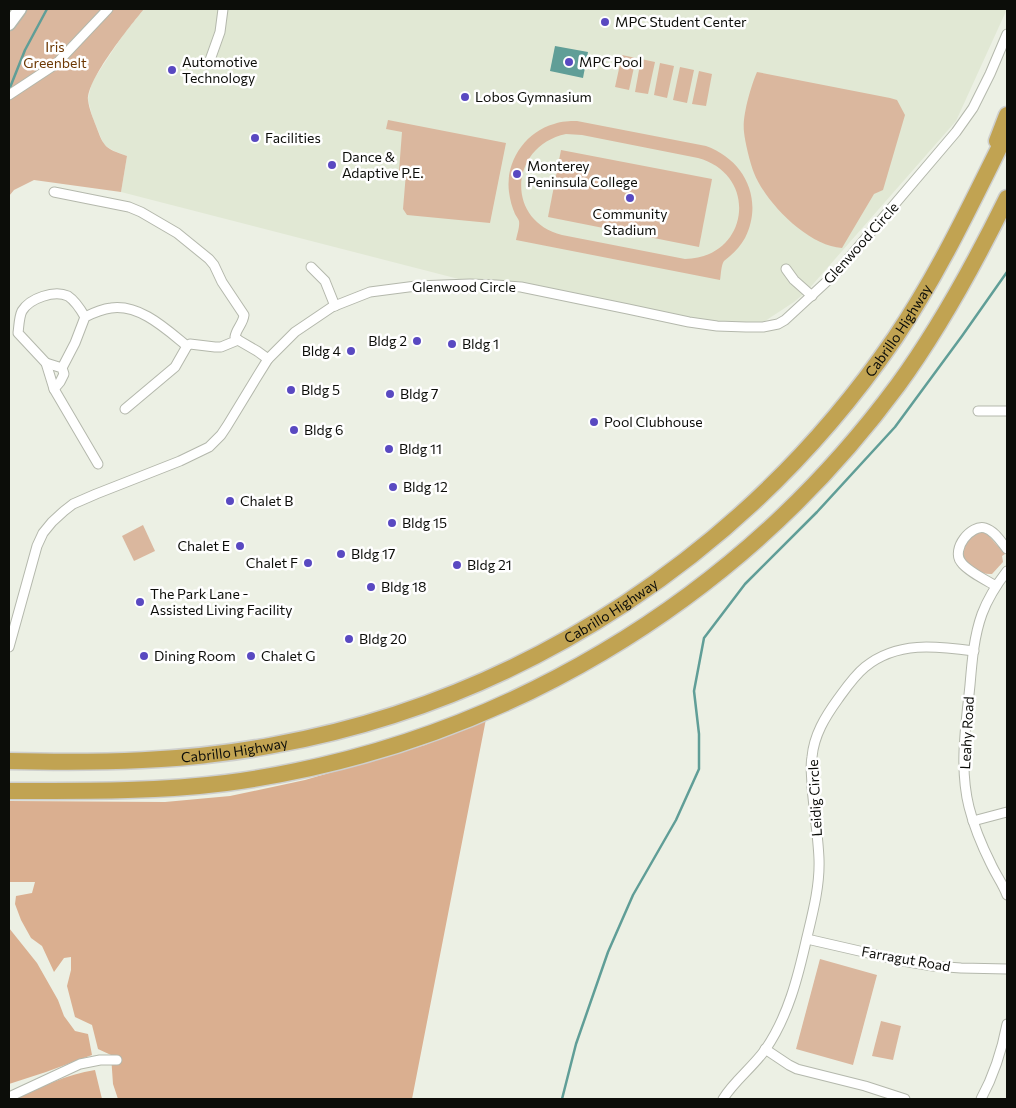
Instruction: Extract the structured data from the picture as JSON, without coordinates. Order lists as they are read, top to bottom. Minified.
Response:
{"streets":{"highway":["Cabrillo Highway"],"street":["Glenwood Circle","Leahy Road","Leidig Circle","Farragut Road"]},"crossings":[["Leahy Road","Leidig Circle"],["Leidig Circle","Farragut Road"]],"parks":["Iris Greenbelt"],"places":["MPC Student Center","MPC Pool","Automotive Technology","Lobos Gymnasium","Facilities","Dance & Adaptive P.E.","Monterey Peninsula College","Community Stadium","Bldg 2","Bldg 1","Bldg 4","Bldg 5","Bldg 7","Pool Clubhouse","Bldg 6","Bldg 11","Bldg 12","Chalet B","Bldg 15","Chalet E","Bldg 17","Chalet F","Bldg 21","Bldg 18","The Park Lane - Assisted Living Facility","Bldg 20","Dining Room","Chalet G"]}
